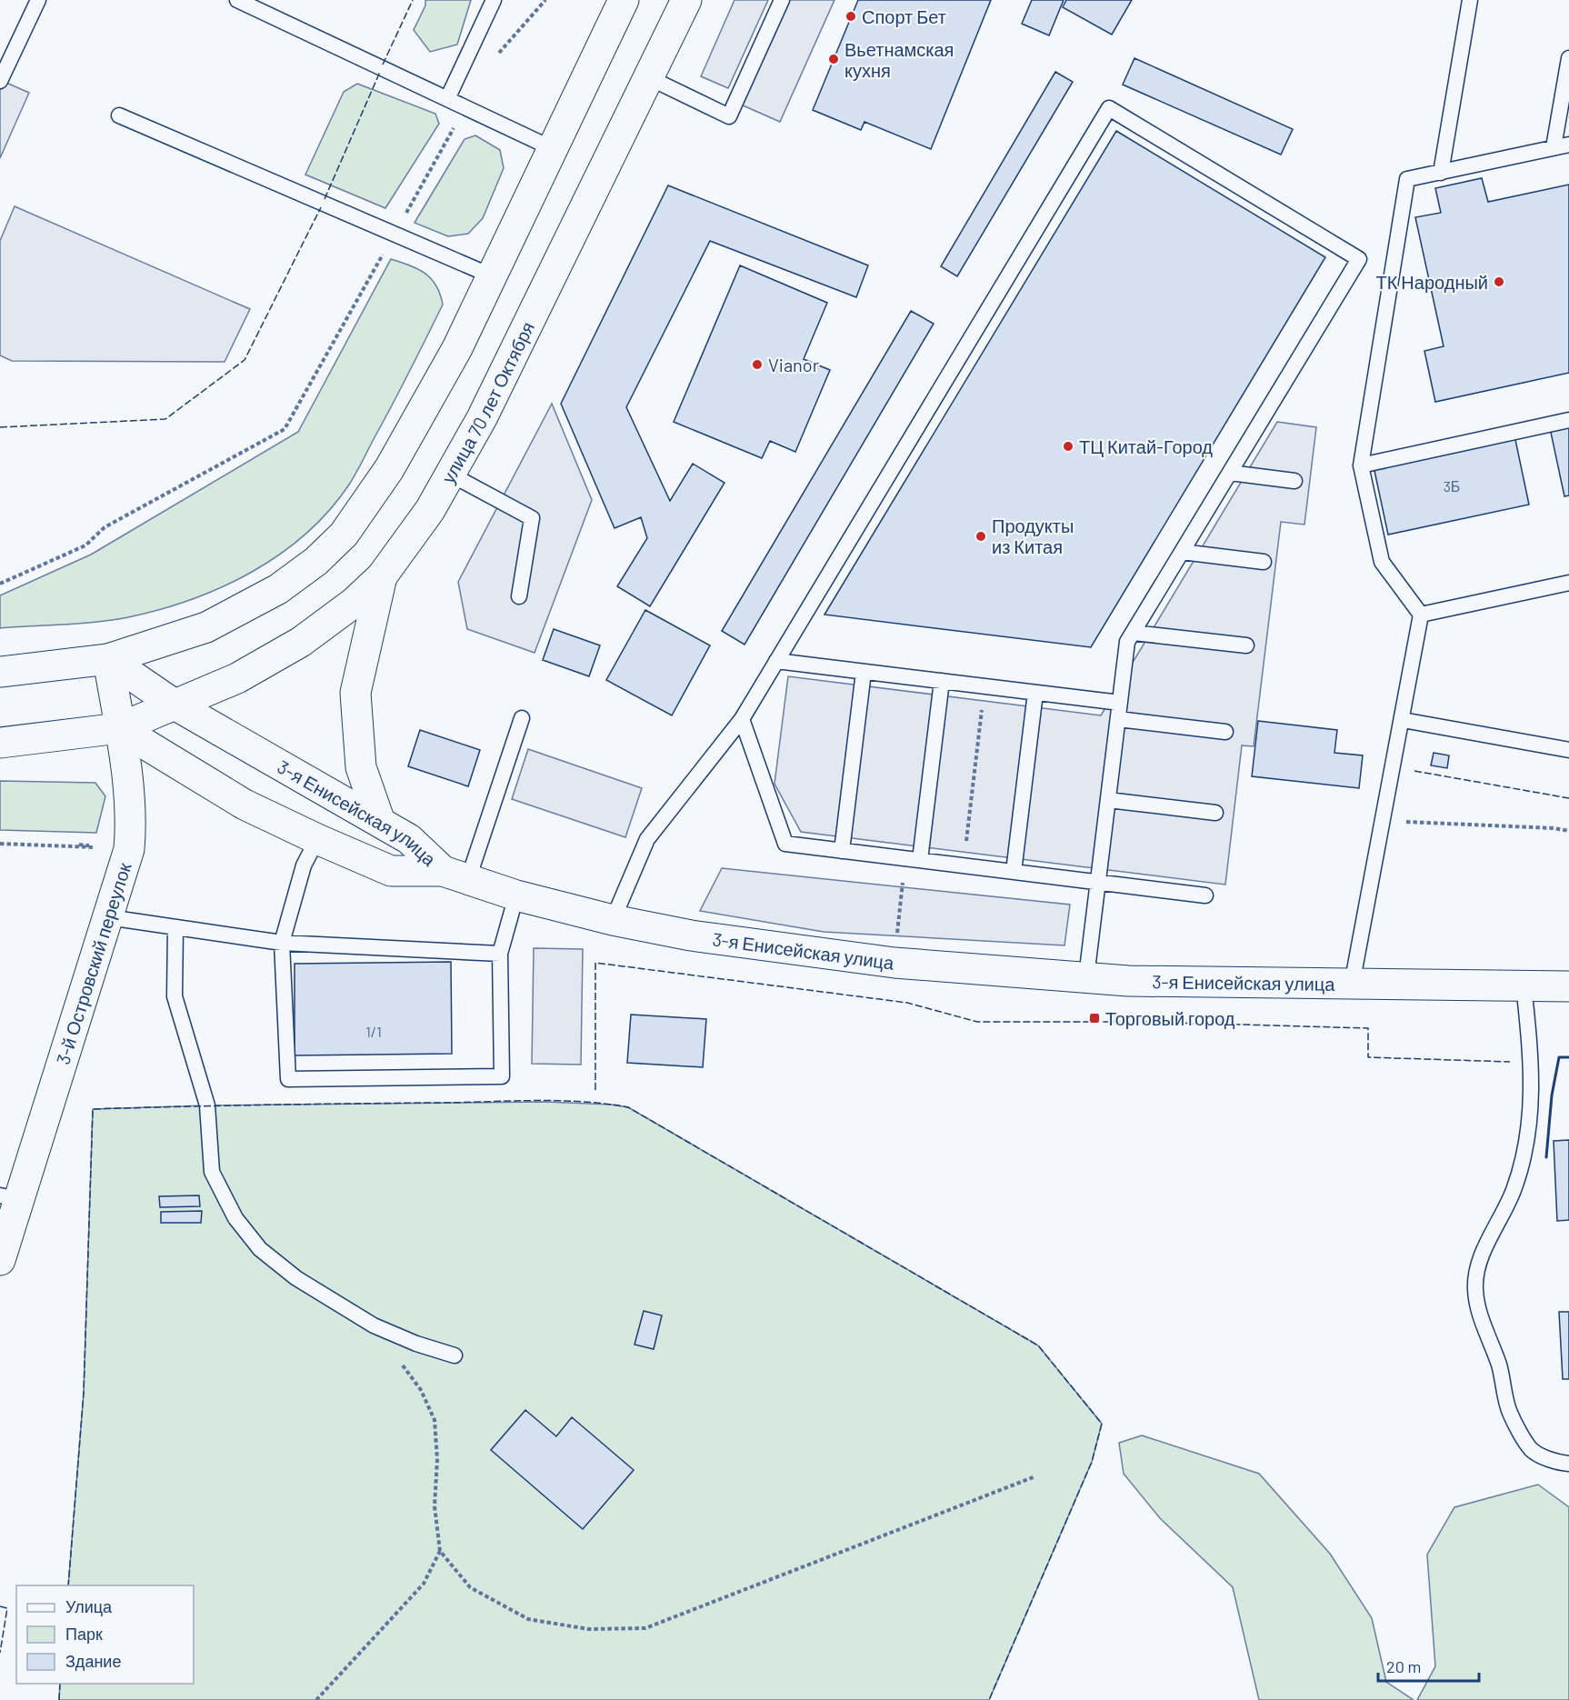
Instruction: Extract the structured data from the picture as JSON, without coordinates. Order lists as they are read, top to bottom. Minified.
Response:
{"streets":{"street":["улица 70 лет Октября","3-я Енисейская улица","3-й Островский переулок"]},"crossings":[["улица 70 лет Октября","3-я Енисейская улица"],["улица 70 лет Октября","3-й Островский переулок"],["3-я Енисейская улица","3-й Островский переулок"]],"places":{"other":["Спорт Бет","Вьетнамская кухня","ТК Народный","Vianor","ТЦ Китай-Город","Продукты из Китая"],"transit":["Торговый город"]},"house_numbers":["3Б","1/1"],"legend":["Улица","Парк","Здание"],"scale_bar":"20 m"}
